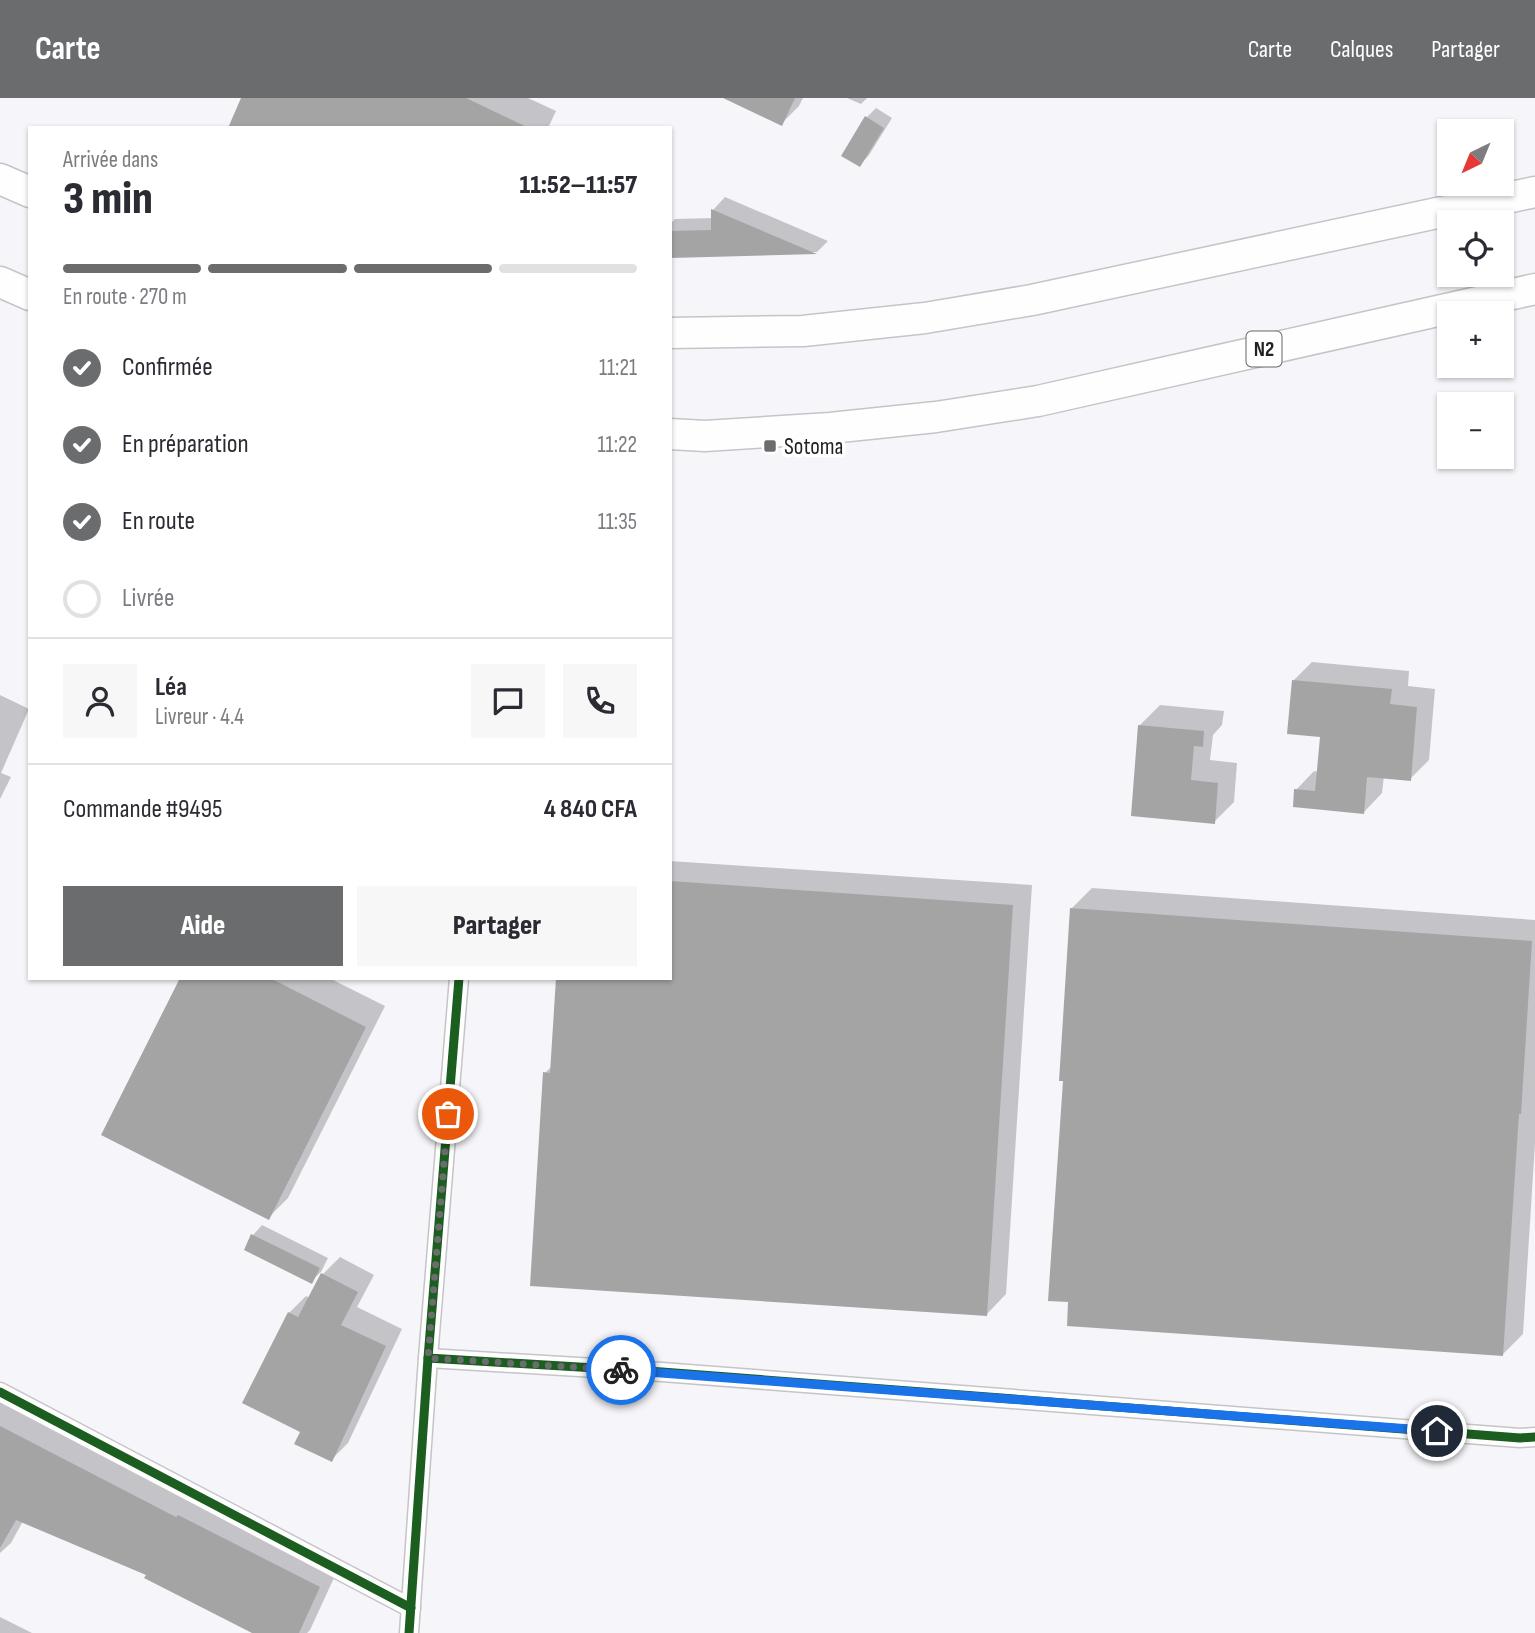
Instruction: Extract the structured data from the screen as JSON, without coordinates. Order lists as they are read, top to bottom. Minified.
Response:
{"streets":{"highway":["N2"]},"places":{"transit":["Sotoma"]},"north":"bottom left","page":{"header":"Carte","nav":["Carte","Calques","Partager"],"map_buttons":["+","−"],"heading":["3 min","Arrivée dans","11:52–11:57"],"panel":["Léa","Livreur · 4.4","Commande #9495","4 840 CFA"],"bar":"En route · 270 m","list":[["Confirmée","11:21"],["En préparation","11:22"],["En route","11:35"],"Livrée"],"buttons":["Aide","Partager"]}}
